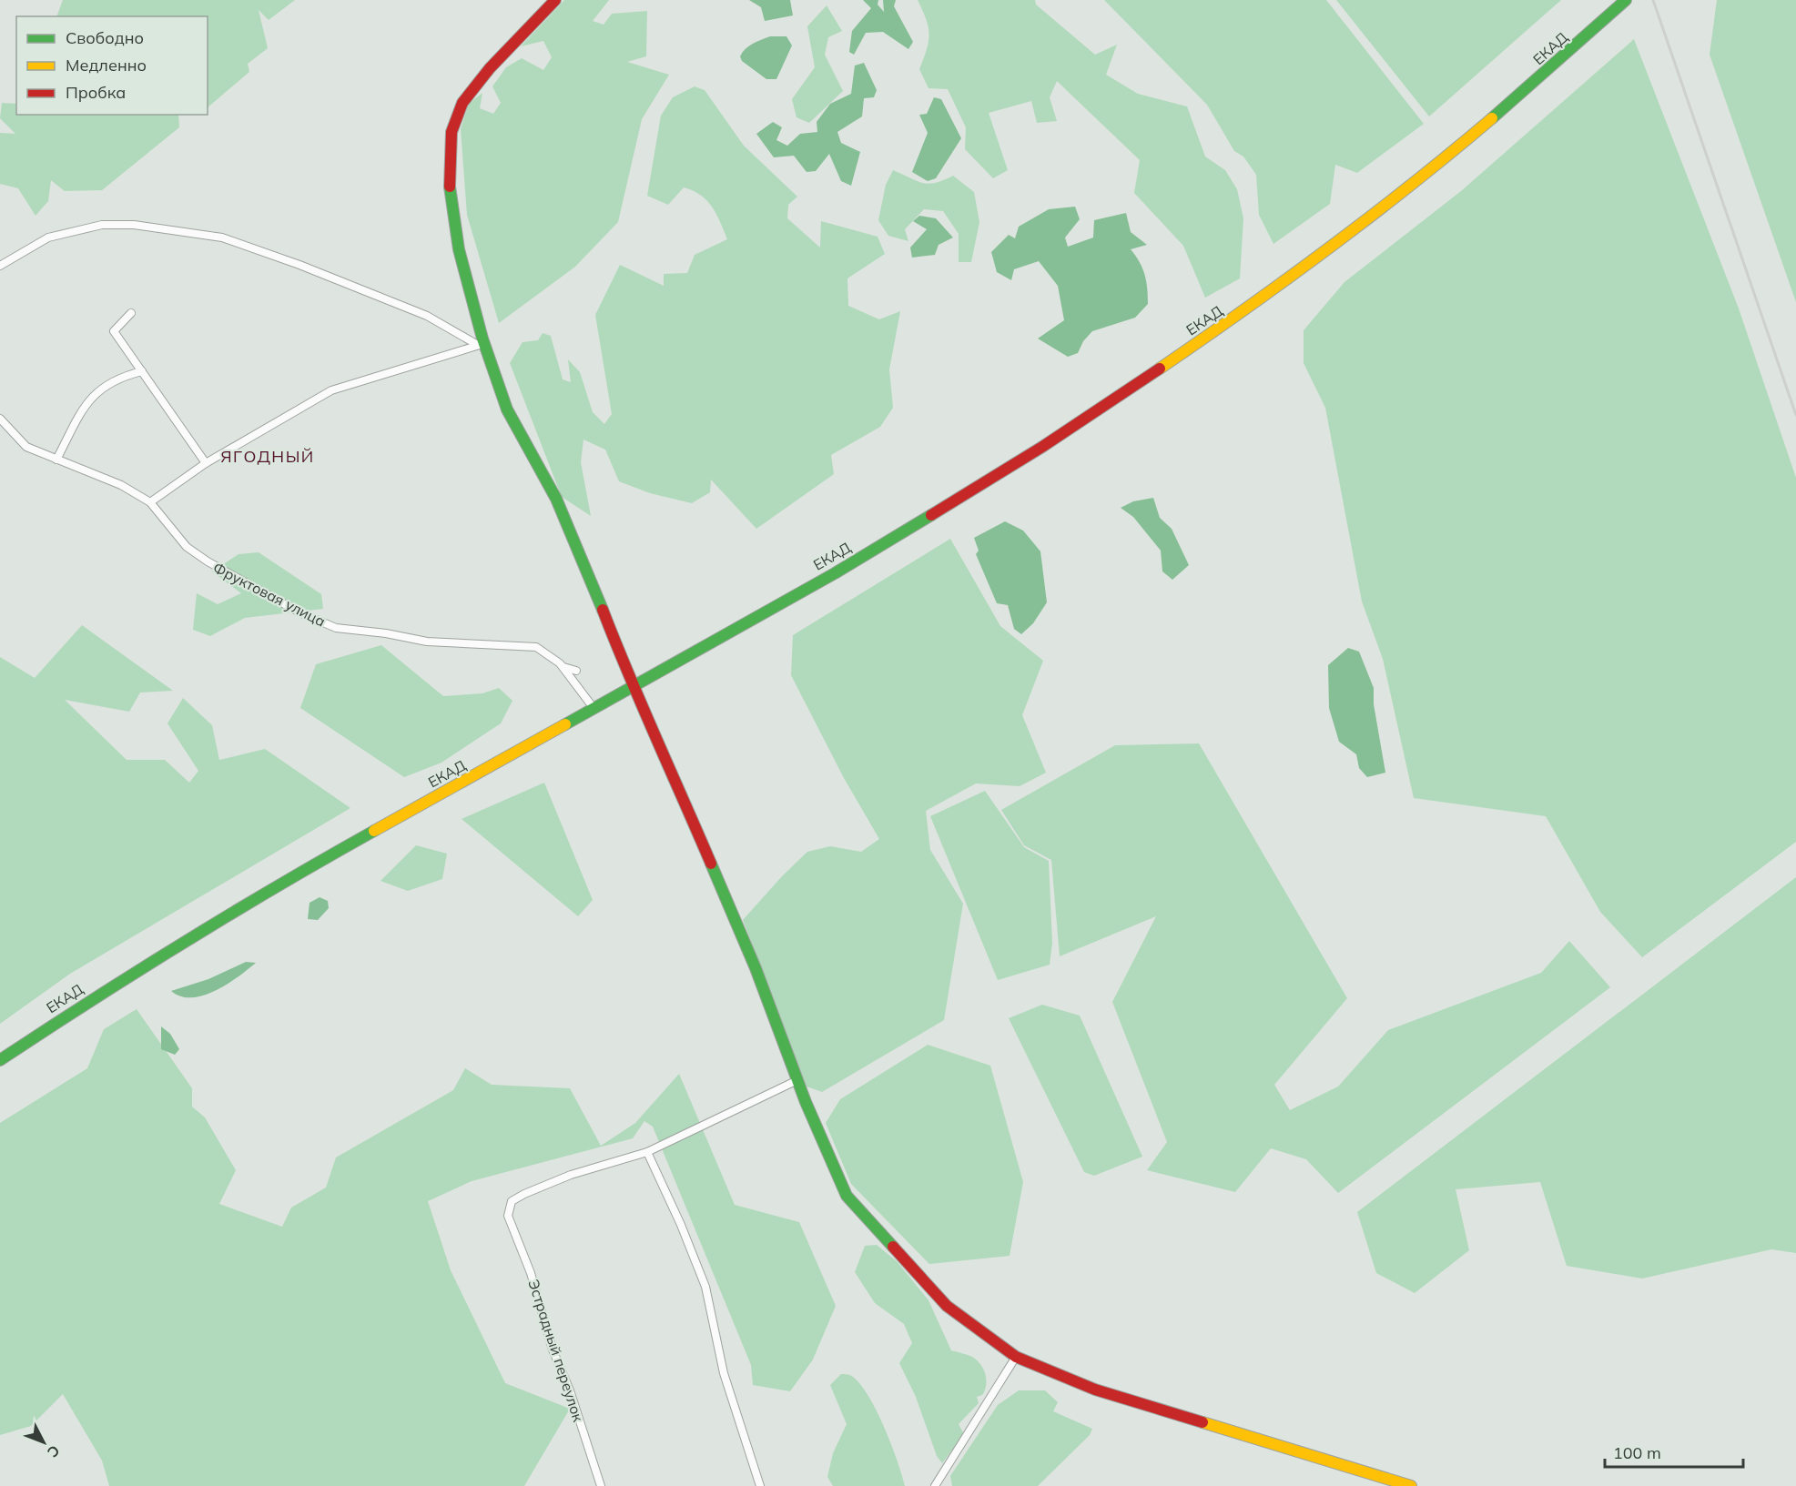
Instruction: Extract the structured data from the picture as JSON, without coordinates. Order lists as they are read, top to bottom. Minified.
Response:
{"streets":{"main road":["ЕКАД"],"street":["Фруктовая улица","Эстрадный переулок"]},"crossings":[["ЕКАД","Фруктовая улица"]],"districts":["ЯГОДНЫЙ"],"legend":["Свободно","Медленно","Пробка"],"scale_bar":"100 m","north":"bottom right"}
